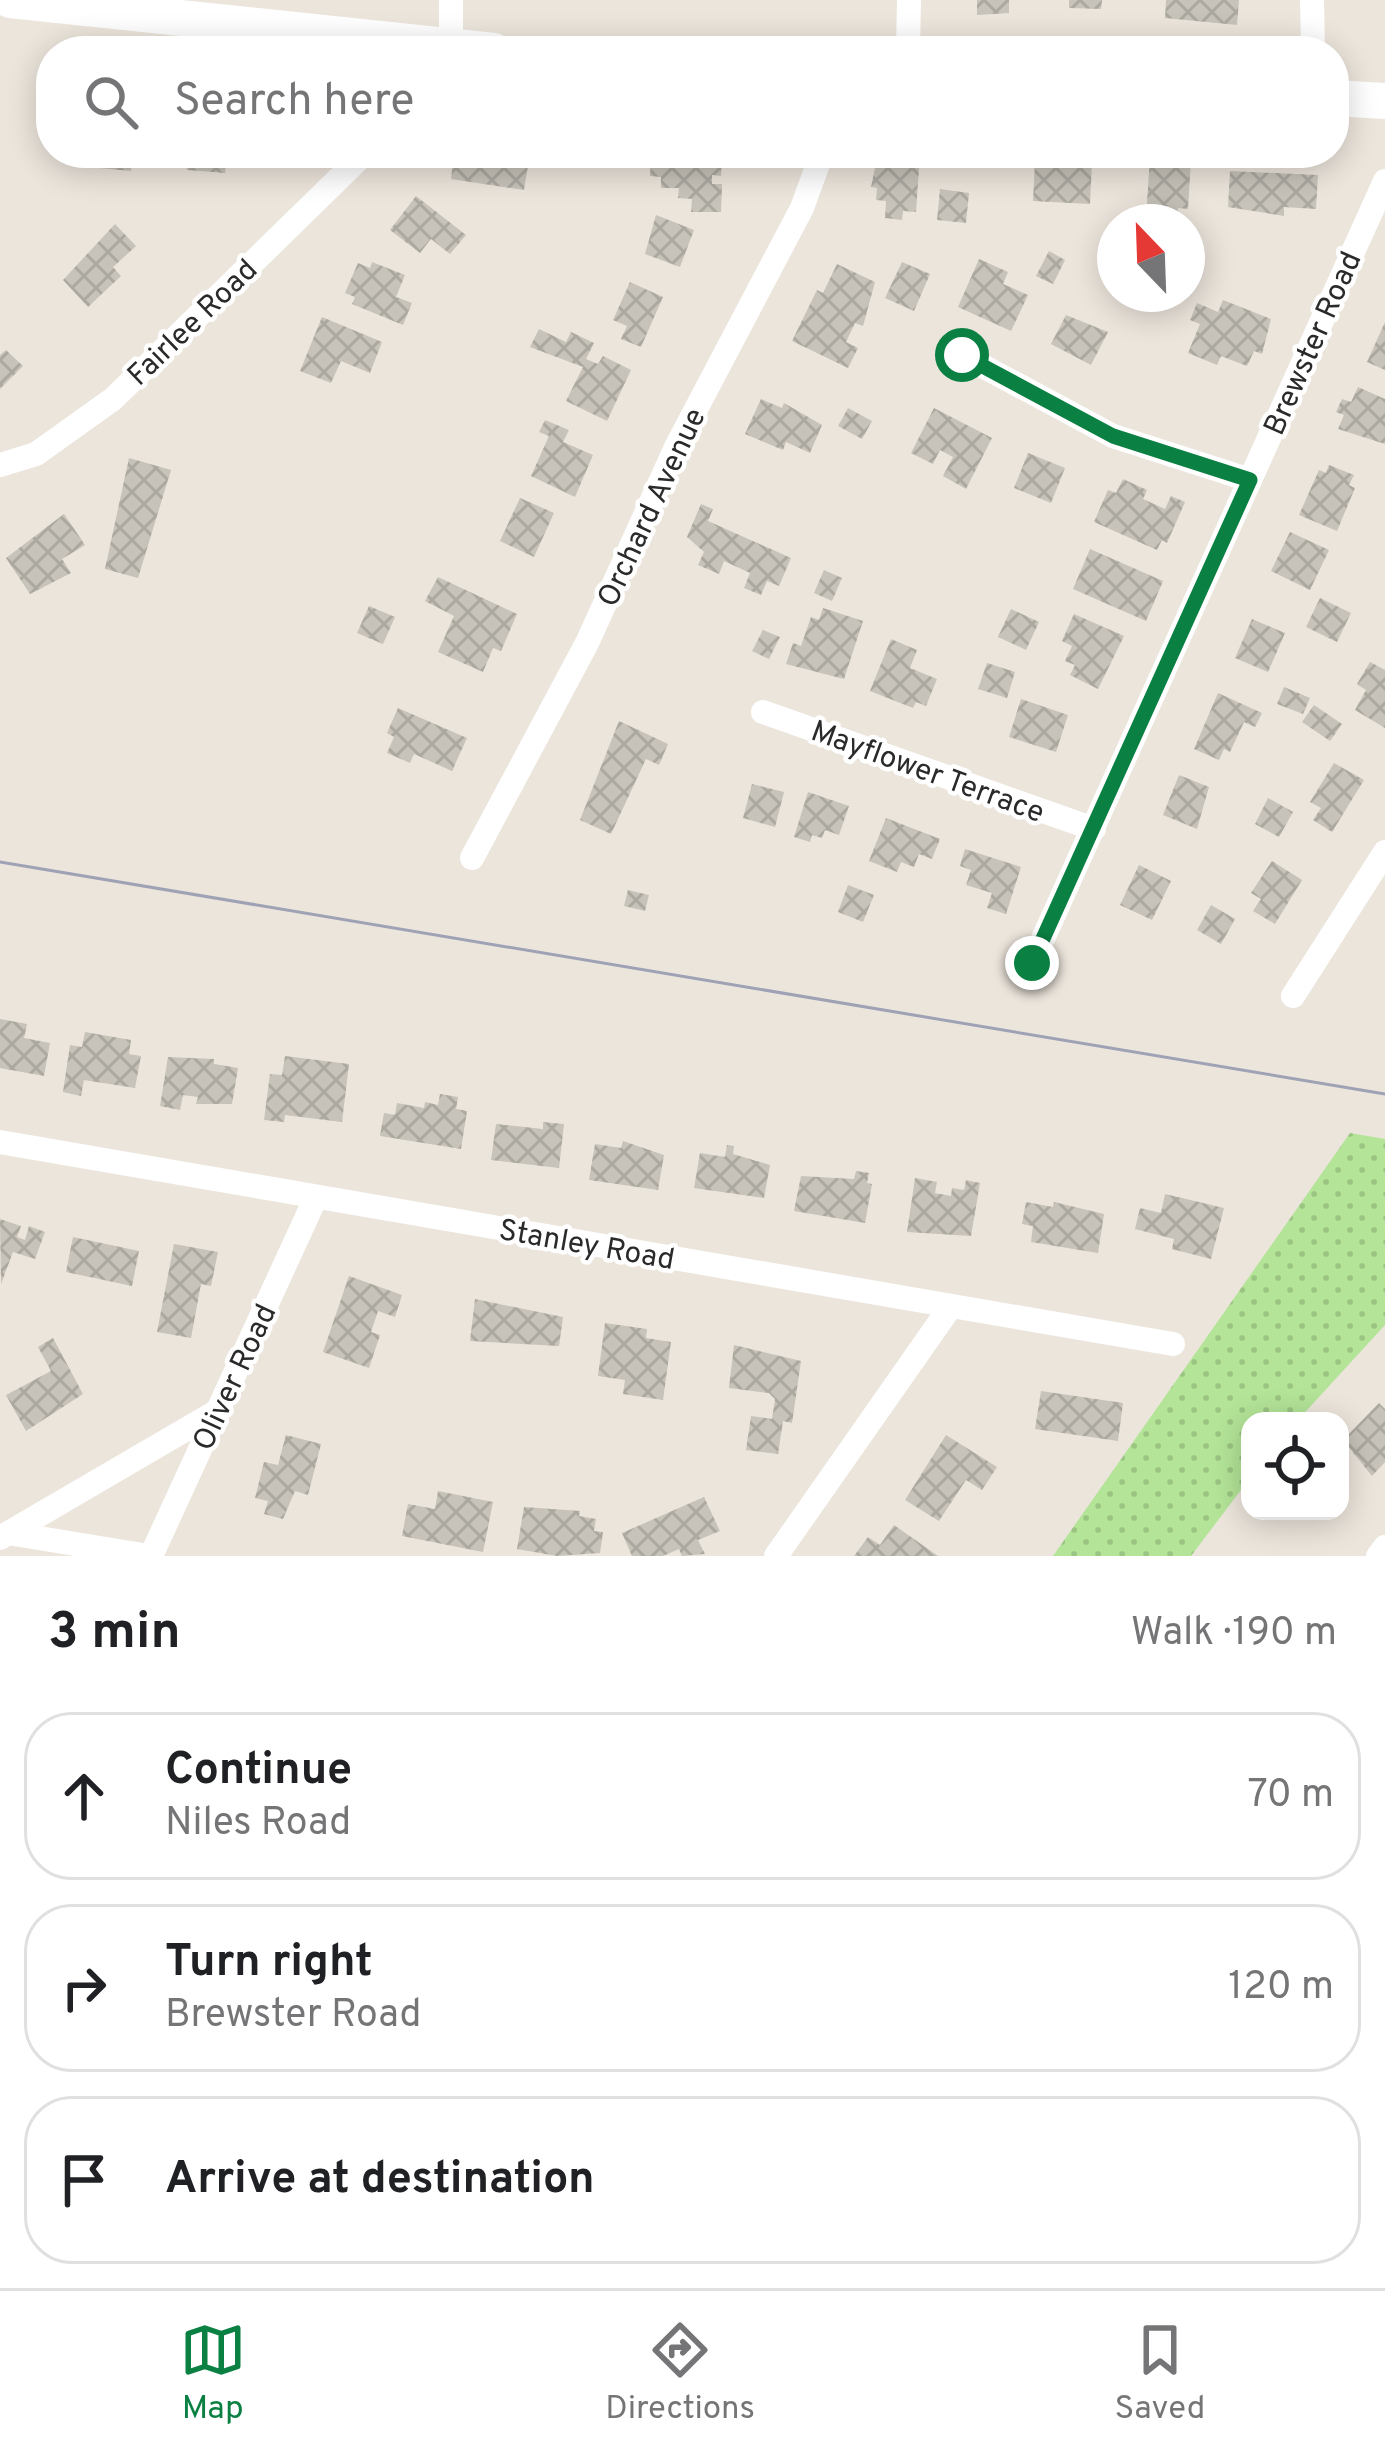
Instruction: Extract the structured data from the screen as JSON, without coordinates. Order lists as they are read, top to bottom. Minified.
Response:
{"streets":{"street":["Fairlee Road","Brewster Road","Orchard Avenue","Mayflower Terrace","Stanley Road","Oliver Road"]},"crossings":[["Brewster Road","Mayflower Terrace"],["Stanley Road","Oliver Road"]],"north":"top left","page":{"search":"Search here","heading":["3 min","Walk · 190 m"],"list":[["Continue","Niles Road","70 m"],["Turn right","Brewster Road","120 m"],"Arrive at destination"],"nav":["Map","Directions","Saved"]}}
